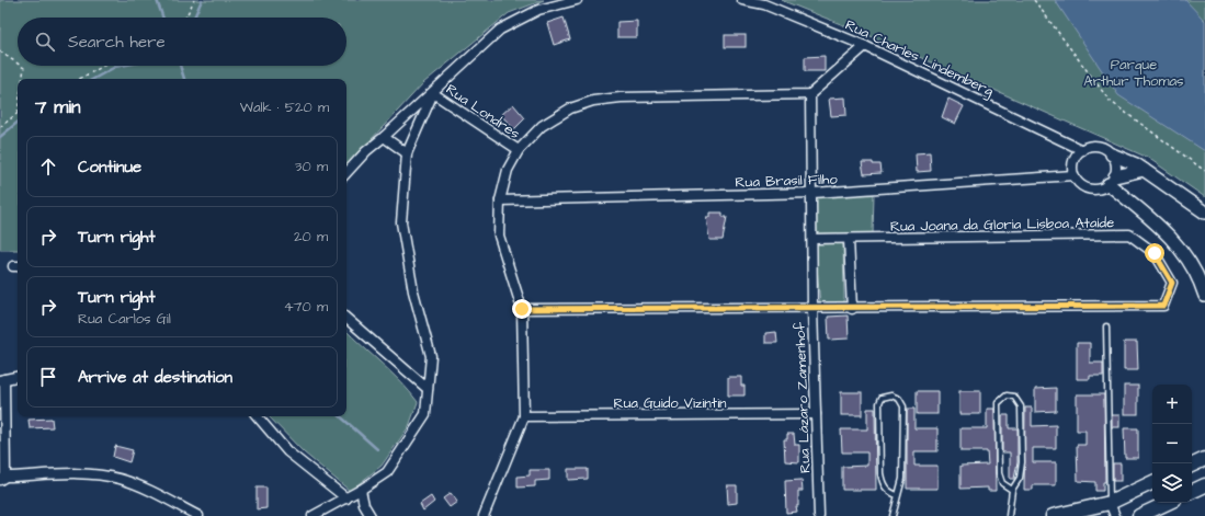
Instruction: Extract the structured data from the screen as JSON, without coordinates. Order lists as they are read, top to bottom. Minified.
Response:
{"streets":{"street":["Rua Charles Lindemberg","Rua Londres","Rua Brasil Filho","Rua Joana da Gloria Lisboa Ataíde","Rua Lázaro Zamenhof","Rua Guido Vizintin"]},"crossings":[["Rua Charles Lindemberg","Rua Brasil Filho"],["Rua Brasil Filho","Rua Lázaro Zamenhof"],["Rua Joana da Gloria Lisboa Ataíde","Rua Lázaro Zamenhof"],["Rua Lázaro Zamenhof","Rua Guido Vizintin"]],"parks":["Parque Arthur Thomas"],"page":{"search":"Search here","heading":["7 min","Walk · 520 m"],"list":[["Continue","30 m"],["Turn right","20 m"],["Turn right","Rua Carlos Gil","470 m"],"Arrive at destination"],"map_buttons":["+","−"]}}
